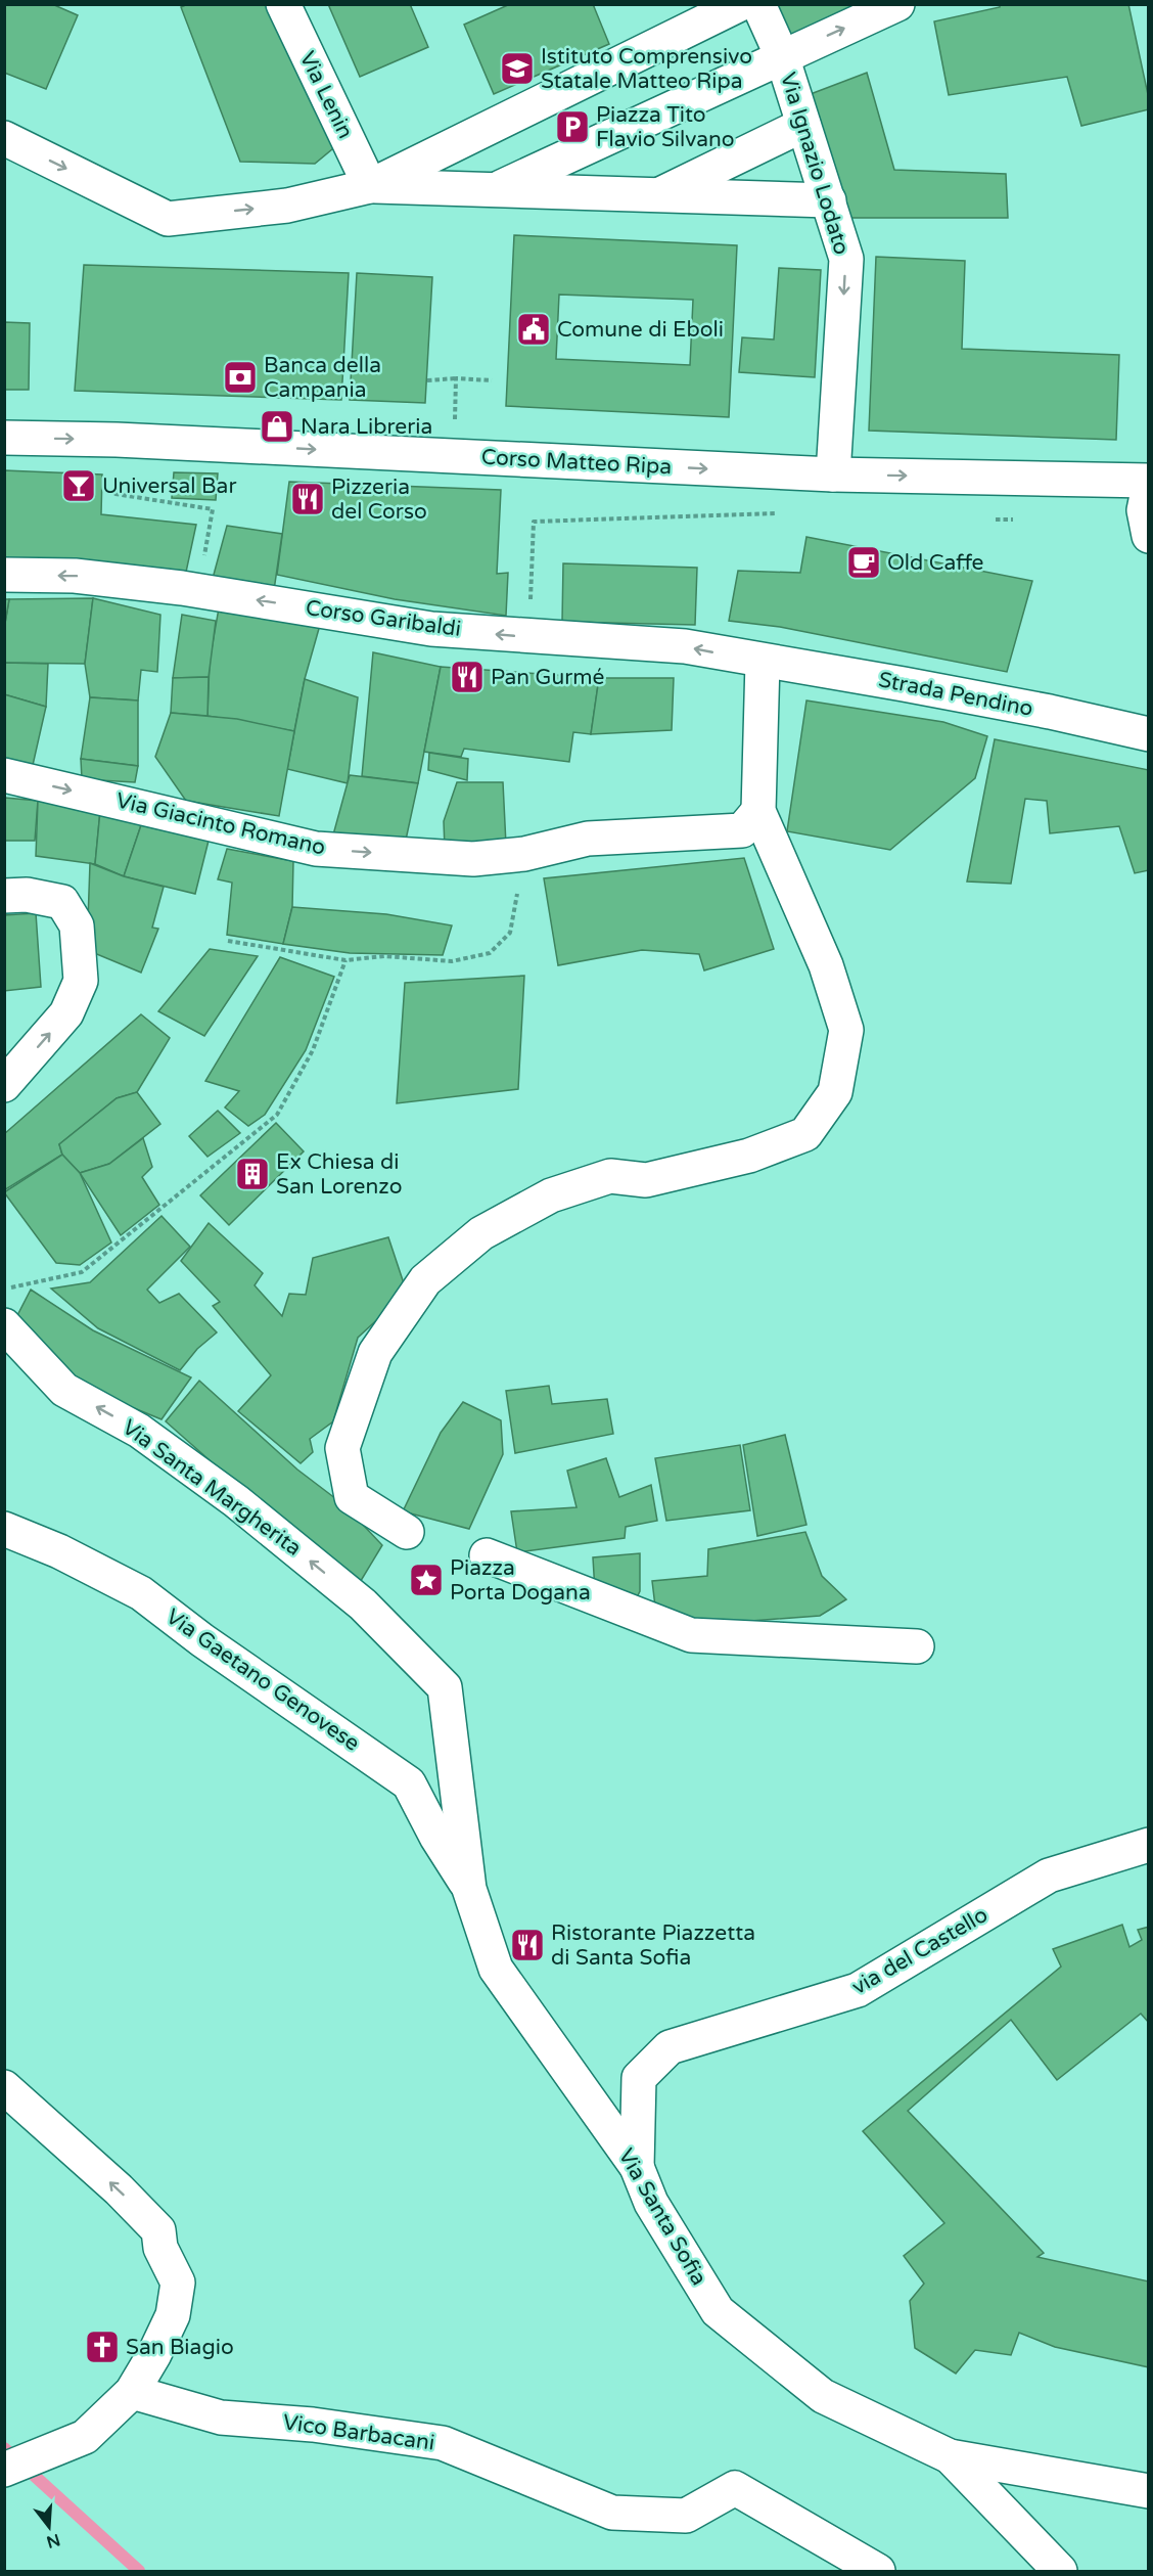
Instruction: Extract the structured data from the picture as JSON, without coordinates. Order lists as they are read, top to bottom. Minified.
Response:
{"streets":{"street":["Via Lenin","Via Ignazio Lodato","Corso Matteo Ripa","Corso Garibaldi","Strada Pendino","Via Giacinto Romano","Via Santa Margherita","Via Gaetano Genovese","via del Castello","Via Santa Sofia","Vico Barbacani"]},"crossings":[["Via Ignazio Lodato","Corso Matteo Ripa"],["Corso Garibaldi","Strada Pendino"],["Via Santa Margherita","Via Santa Sofia"],["Via Gaetano Genovese","Via Santa Sofia"],["via del Castello","Via Santa Sofia"]],"one_way":["Via Ignazio Lodato","Corso Garibaldi","Via Giacinto Romano","Via Santa Margherita"],"places":{"school or university":["Istituto Comprensivo Statale Matteo Ripa"],"parking":["Piazza Tito Flavio Silvano"],"public building":["Comune di Eboli"],"bank":["Banca della Campania"],"shop":["Nara Libreria"],"bar":["Universal Bar"],"restaurant":["Pizzeria del Corso","Pan Gurmé","Ristorante Piazzetta di Santa Sofia"],"cafe":["Old Caffe"],"building":["Ex Chiesa di San Lorenzo"],"place":["Piazza Porta Dogana"],"church":["San Biagio"]},"north":"bottom"}
